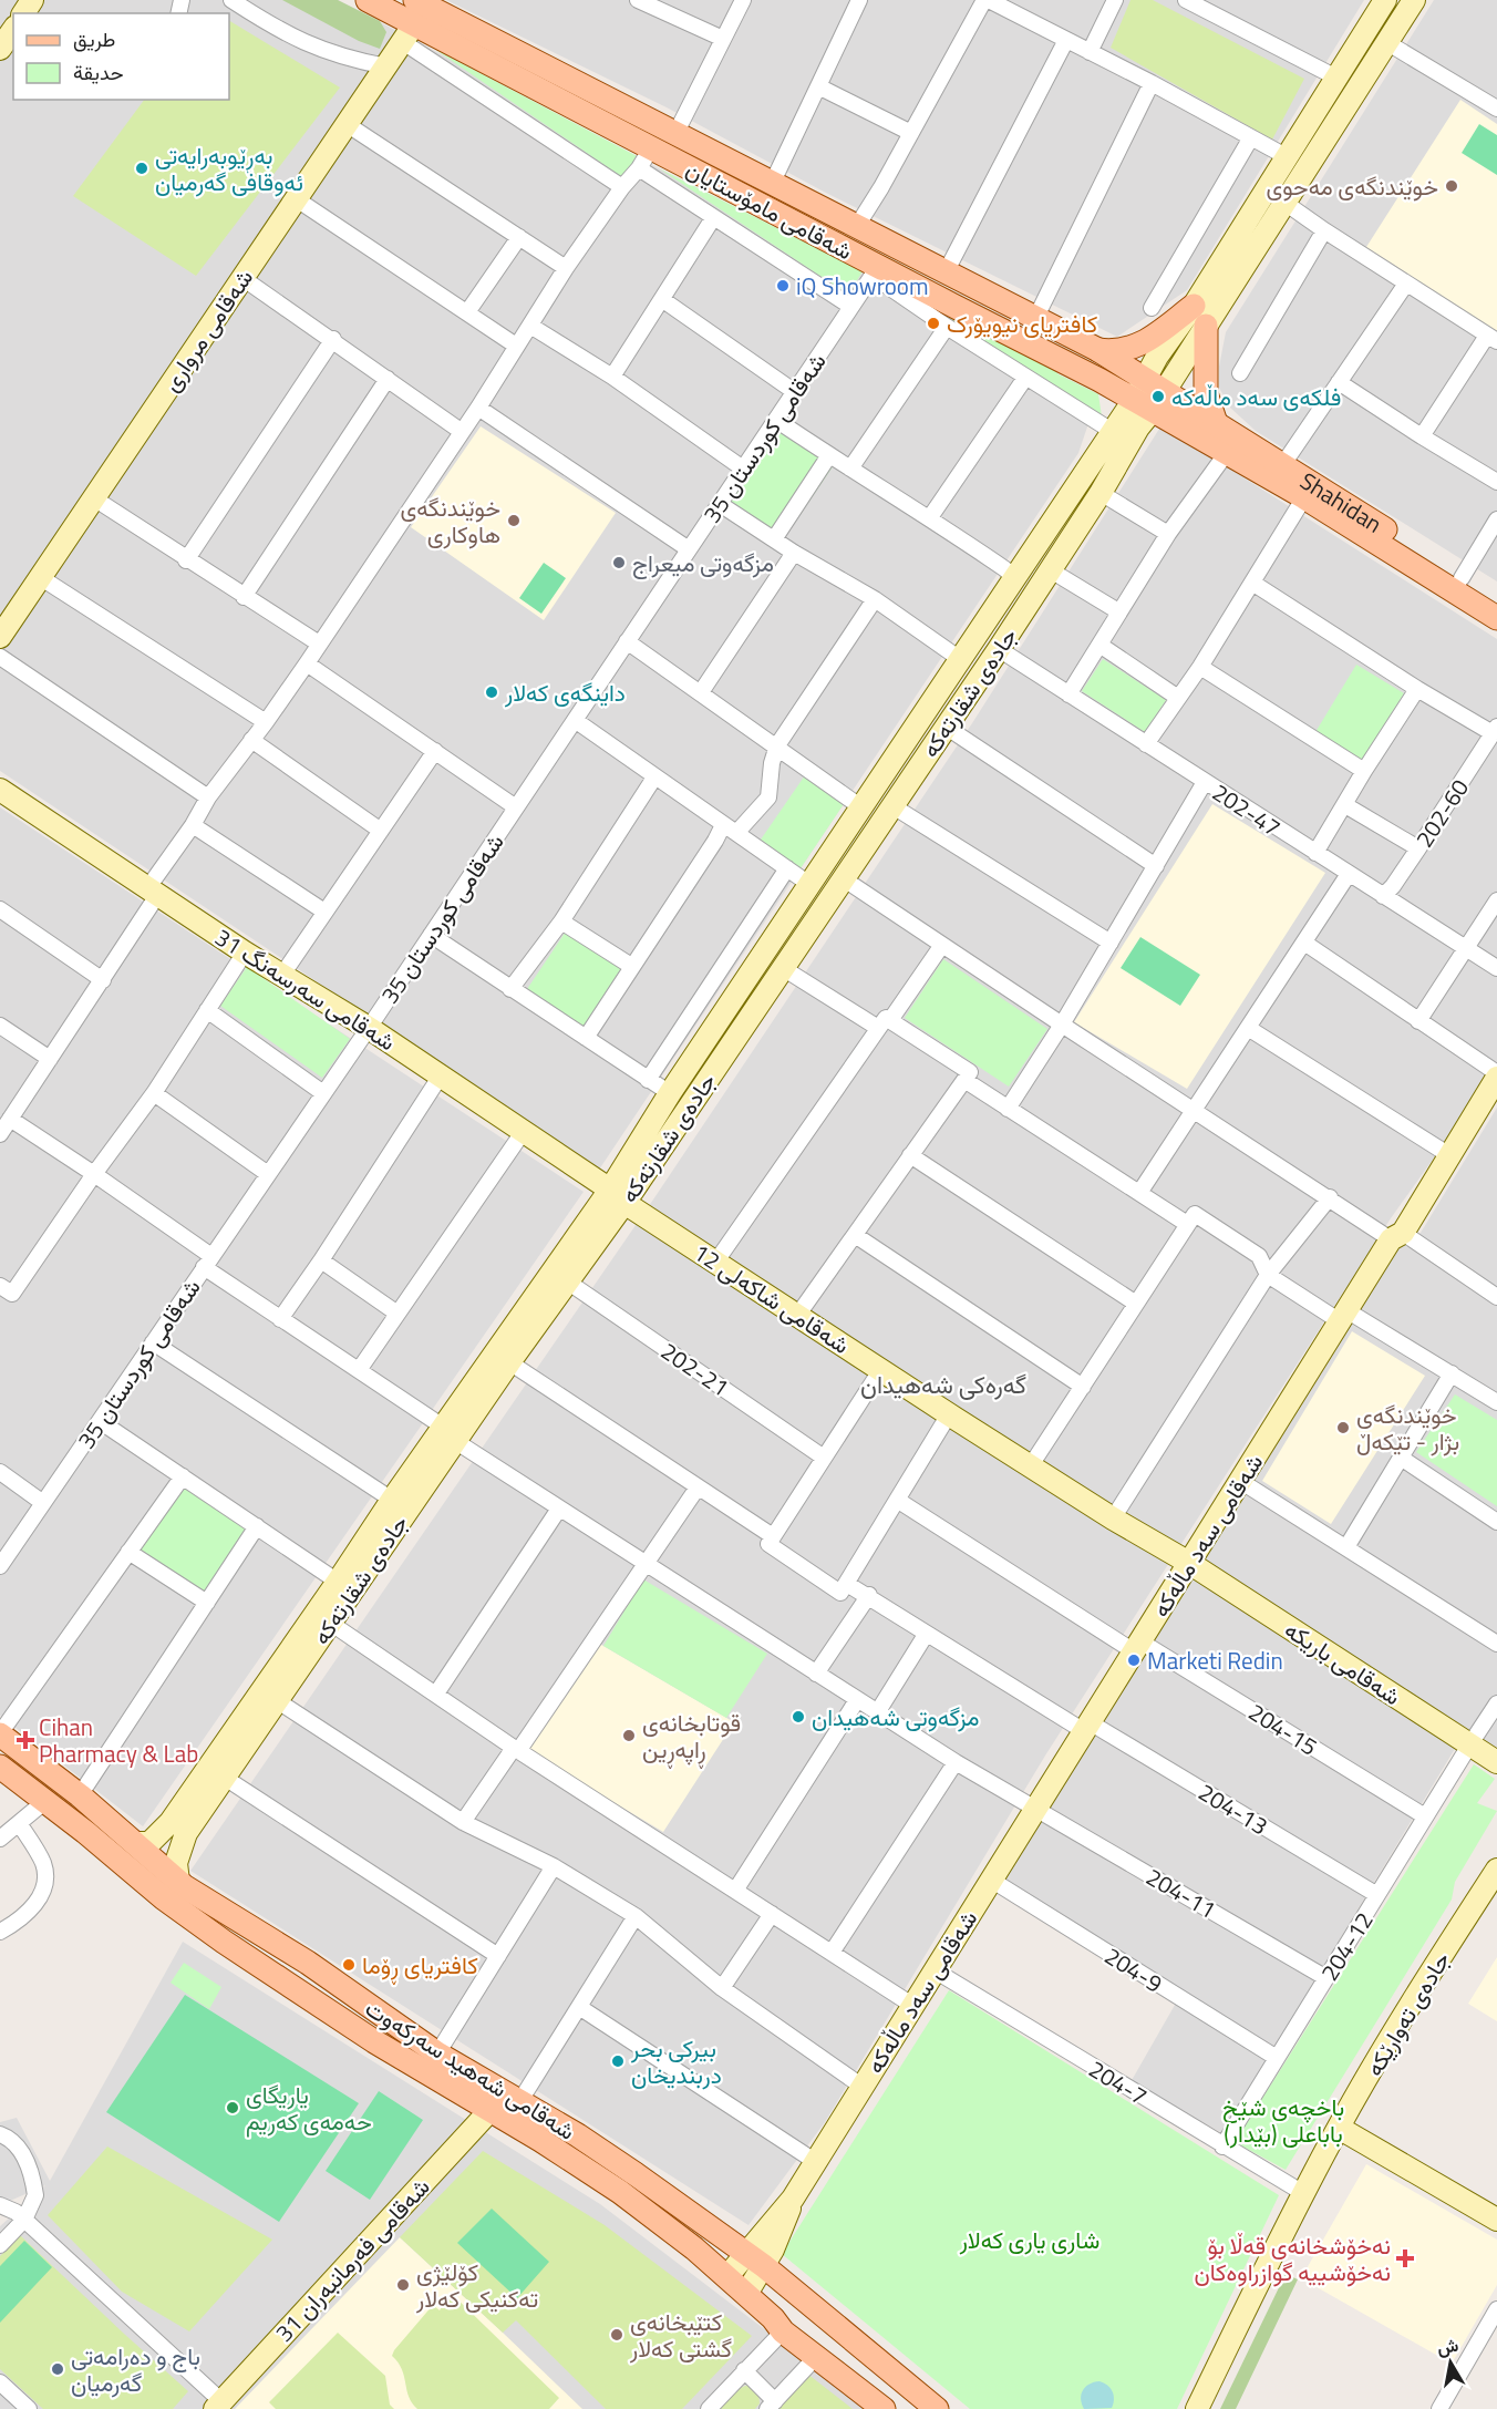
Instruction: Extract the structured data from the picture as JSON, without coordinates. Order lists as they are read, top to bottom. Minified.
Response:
{"streets":{"main road":["شەقامی مامۆستایان","شەقامی مرواری","Shahidan","جادەی شقارتەکە","شەقامی سەرسەنگ 31","شەقامی شاکەلی 12","شەقامی سەد ماڵەکە","شەقامی باریکە","جادەی تەوارێکە","شەقامی شەهید سەرکەوت","شەقامی فەرمانبەران 31"],"street":["شەقامی کوردستان 35","202-47","202-60","202-21","204-15","204-13","204-11","204-12","204-9","204-7"]},"crossings":[["شەقامی مامۆستایان","شەقامی مرواری"],["شەقامی مامۆستایان","شەقامی کوردستان 35"],["شەقامی مامۆستایان","Shahidan"],["شەقامی مامۆستایان","جادەی شقارتەکە"],["شەقامی کوردستان 35","شەقامی سەرسەنگ 31"],["شەقامی کوردستان 35","204-11"],["Shahidan","جادەی شقارتەکە"],["جادەی شقارتەکە","202-47"],["جادەی شقارتەکە","شەقامی سەرسەنگ 31"],["جادەی شقارتەکە","شەقامی شاکەلی 12"],["جادەی شقارتەکە","202-21"],["جادەی شقارتەکە","204-11"],["جادەی شقارتەکە","شەقامی شەهید سەرکەوت"],["202-47","202-60"],["شەقامی سەرسەنگ 31","شەقامی شاکەلی 12"],["شەقامی شاکەلی 12","شەقامی سەد ماڵەکە"],["شەقامی شاکەلی 12","شەقامی باریکە"],["شەقامی سەد ماڵەکە","شەقامی باریکە"],["شەقامی سەد ماڵەکە","204-15"],["شەقامی سەد ماڵەکە","204-13"],["شەقامی سەد ماڵەکە","204-11"],["شەقامی سەد ماڵەکە","204-9"],["شەقامی سەد ماڵەکە","شەقامی شەهید سەرکەوت"],["شەقامی سەد ماڵەکە","204-7"],["شەقامی باریکە","204-12"],["204-15","204-12"],["204-13","204-12"],["204-11","204-12"],["204-12","204-9"],["204-12","204-7"],["جادەی تەوارێکە","204-7"],["شەقامی شەهید سەرکەوت","شەقامی فەرمانبەران 31"]],"districts":["گەرەکی شەهیدان"],"parks":["باخچەی شێخ باباعلی (بێدار)","شاری یاری کەلار"],"places":{"other":["بەڕێوبەرایەتی ئەوقافی گەرمیان","خوێندنگەی مەحوی","iQ Showroom","کافتریای نیویۆرک","فلکەی سەد ماڵەکە","خوێندنگەی هاوکاری","مزگەوتی میعراج","داینگەی کەلار","خوێندنگەی بژار - تێکەڵ","Marketi Redin","مزگەوتی شەهیدان","قوتابخانەی ڕاپەڕین","کافتریای ڕۆما","بيركى بحر دربنديخان","یاریگای ‌حەمەی کەریم","کۆلێژی تەکنیکی کەلار","کتێبخانەی گشتی کەلار","باج و دەرامەتی گەرمیان"],"health":["Cihan Pharmacy & Lab","نەخۆشخانەی قەڵا بۆ نەخۆشییە گوازراوەکان"]},"legend":["طريق","حديقة"],"north":"top"}
